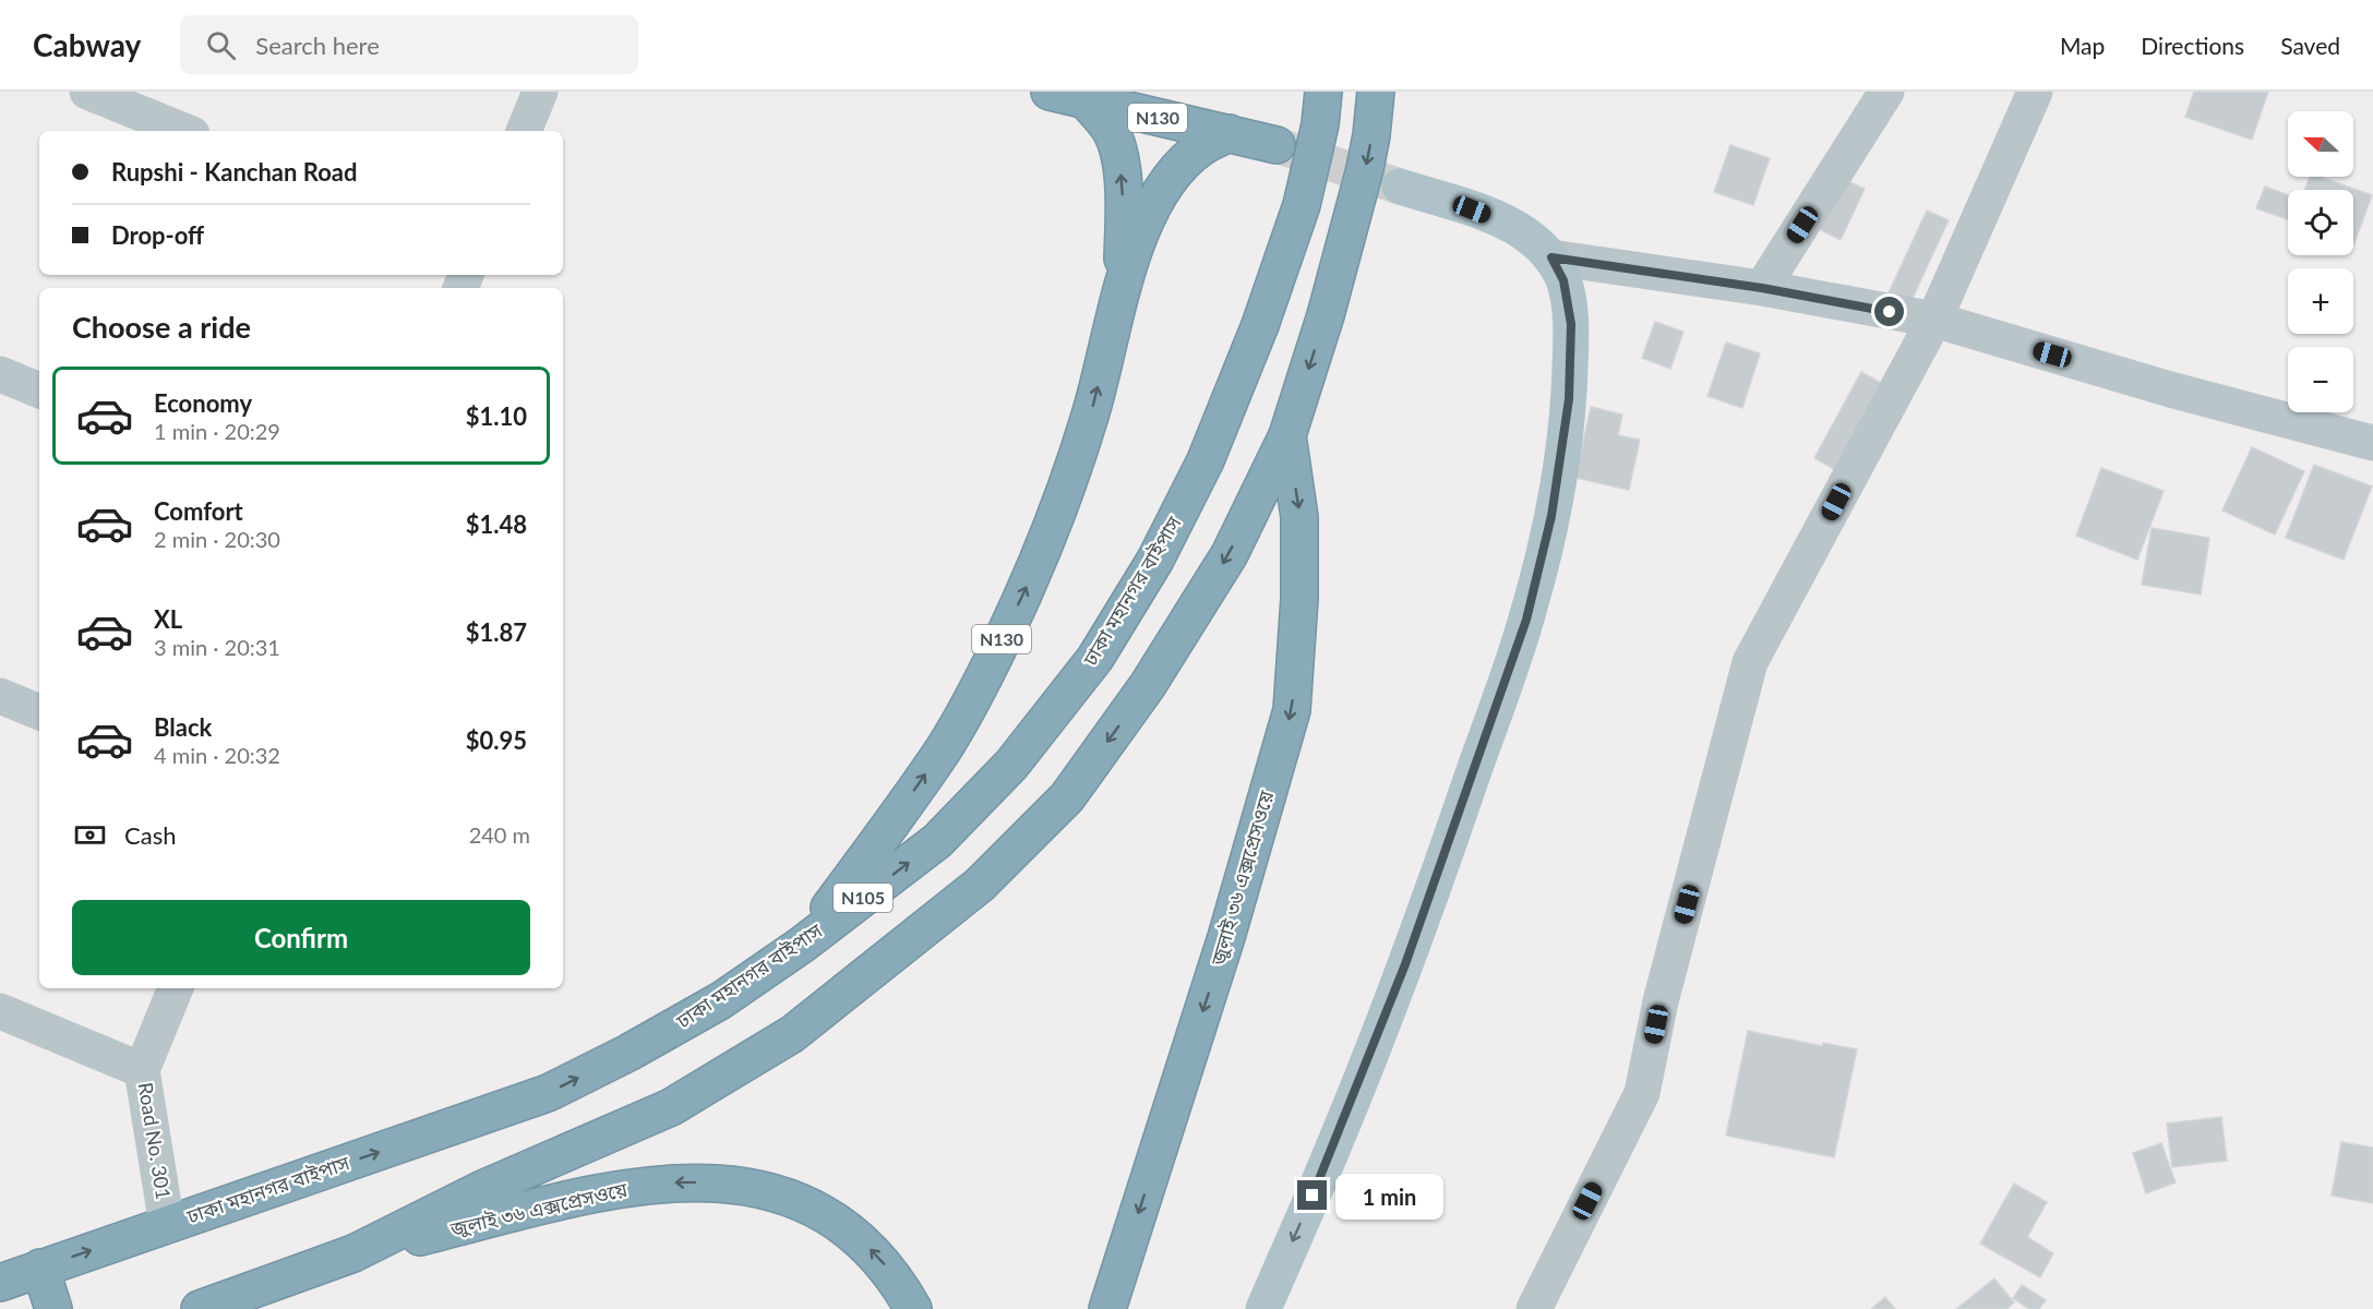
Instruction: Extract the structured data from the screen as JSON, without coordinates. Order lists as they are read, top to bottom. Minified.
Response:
{"streets":{"highway":["N130","ঢাকা মহানগর বাইপাস","জুলাই ৩৬ এক্সপ্রেসওয়ে","N105"],"street":["Road No. 301"]},"crossings":[["N130","ঢাকা মহানগর বাইপাস"],["ঢাকা মহানগর বাইপাস","Road No. 301"]],"north":"left","page":{"header":"Cabway","search":"Search here","nav":["Map","Directions","Saved"],"map_buttons":["+","−"],"banner":["Rupshi - Kanchan Road","Drop-off"],"heading":"Choose a ride","list":[{"name":"Economy","note":"1 min · 20:29","value":"$1.10"},{"name":"Comfort","note":"2 min · 20:30","value":"$1.48"},{"name":"XL","note":"3 min · 20:31","value":"$1.87"},{"name":"Black","note":"4 min · 20:32","value":"$0.95"}],"pay":["Cash","240 m"],"buttons":"Confirm","bubble":"1 min"}}
